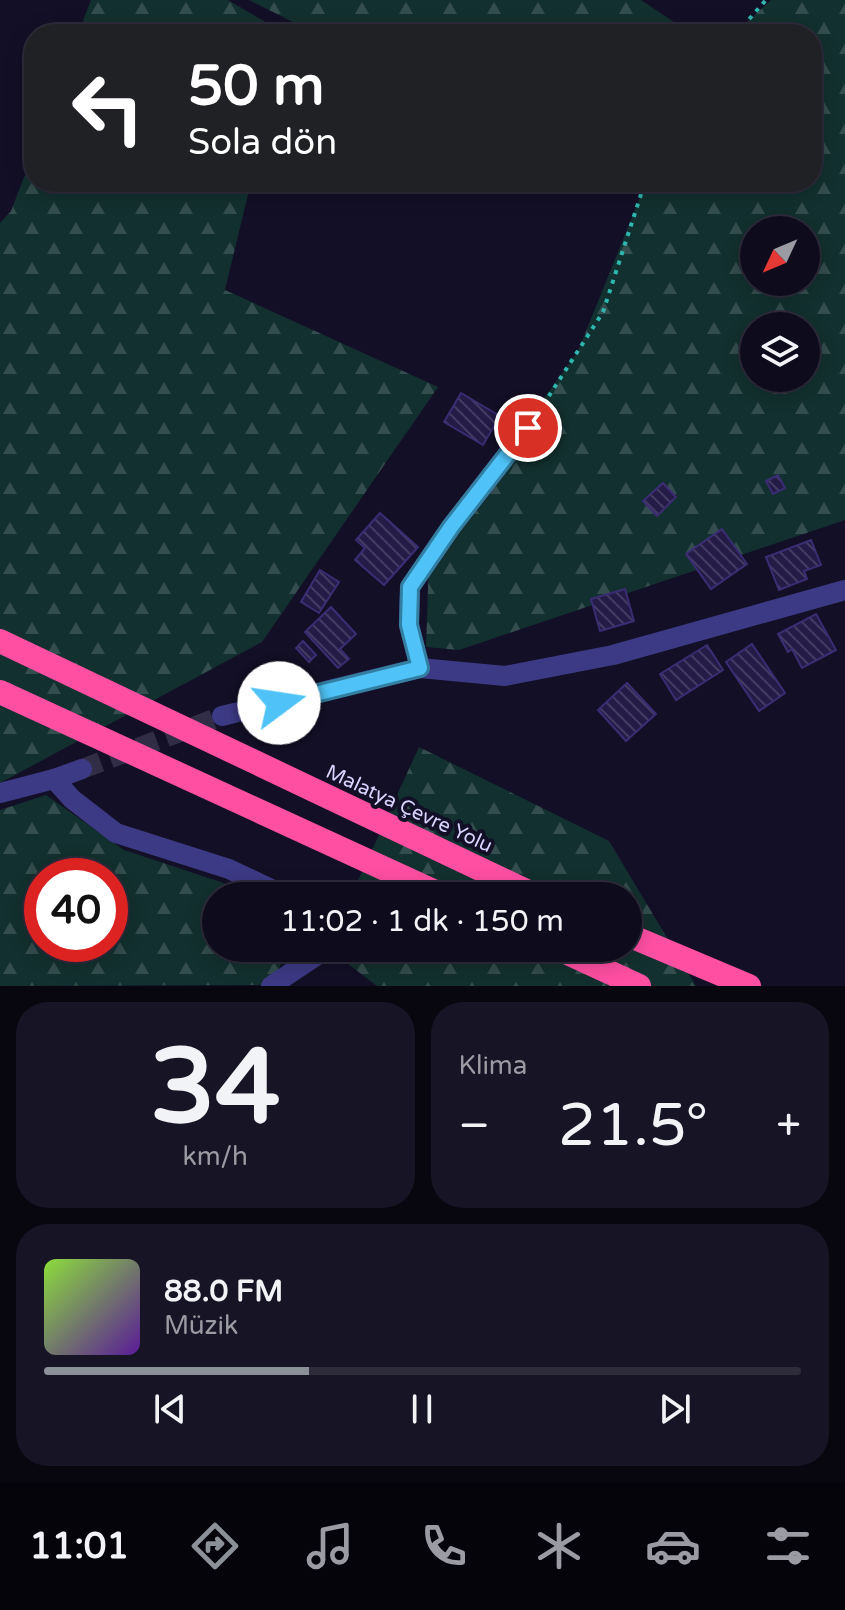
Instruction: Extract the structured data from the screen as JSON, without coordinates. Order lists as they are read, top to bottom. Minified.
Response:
{"streets":{"highway":["Malatya Çevre Yolu"]},"north":"bottom left","page":{"turn":["50 m","Sola dön"],"limit":"40","trip":"11:02 · 1 dk · 150 m","tile":[["34","km/h"],"Klima"],"heat":["−","21.5°","+"],"song":["88.0 FM","Müzik"],"tabs":"11:01"}}
